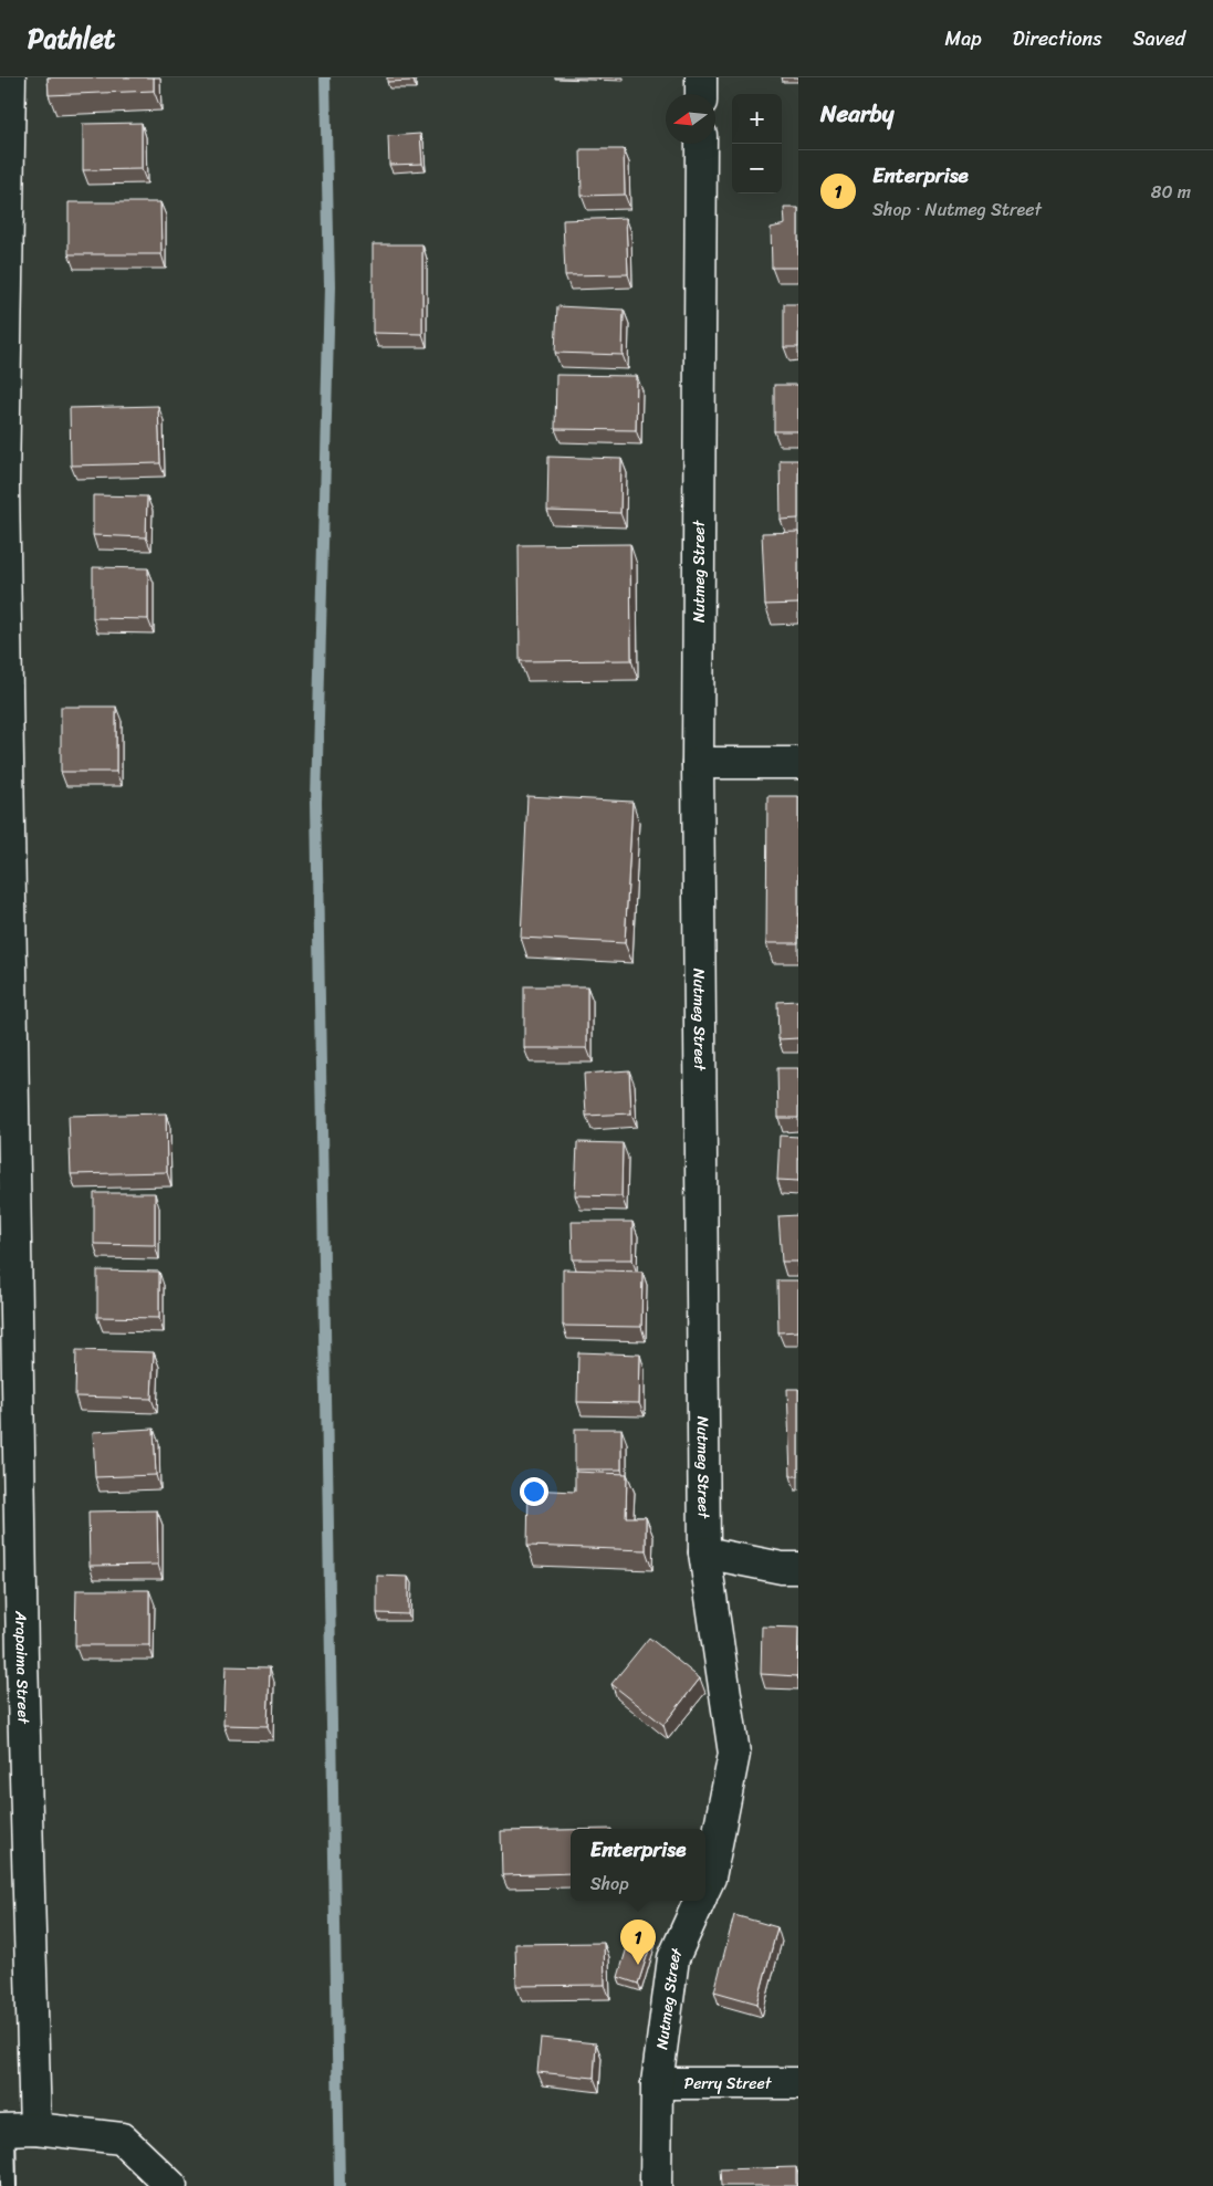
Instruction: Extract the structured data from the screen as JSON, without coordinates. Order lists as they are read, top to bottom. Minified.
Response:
{"streets":{"street":["Nutmeg Street","Arapaima Street","Perry Street"]},"crossings":[["Nutmeg Street","Perry Street"]],"north":"left","page":{"header":"Pathlet","nav":["Map","Directions","Saved"],"heading":"Nearby","map_buttons":["+","−"],"list":[{"mark":"1","name":"Enterprise","note":"Shop · Nutmeg Street","value":"80 m"}],"popup":["Enterprise","Shop"],"pins":"1"}}
